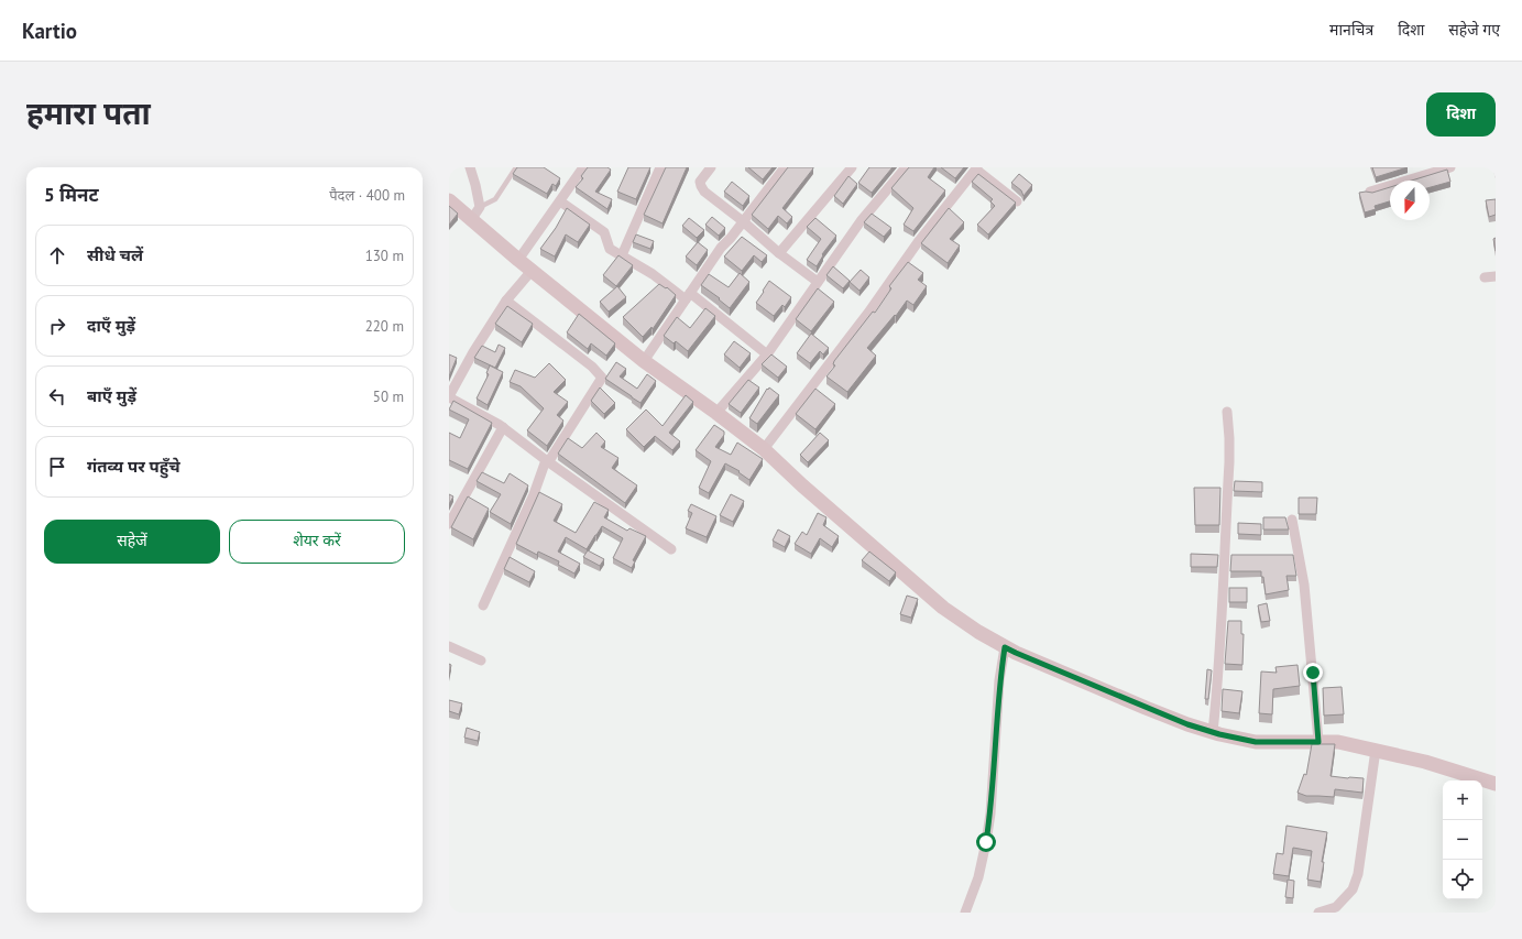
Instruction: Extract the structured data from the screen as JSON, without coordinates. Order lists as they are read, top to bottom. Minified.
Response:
{"north":"bottom","page":{"header":"Kartio","nav":["मानचित्र","दिशा","सहेजे गए"],"title":"हमारा पता","buttons":["दिशा",["सहेजें","शेयर करें"]],"heading":["5 मिनट","पैदल · 400 m"],"list":[["सीधे चलें","130 m"],["दाएँ मुड़ें","220 m"],["बाएँ मुड़ें","50 m"],"गंतव्य पर पहुँचे"],"map_buttons":["+","−"]}}
